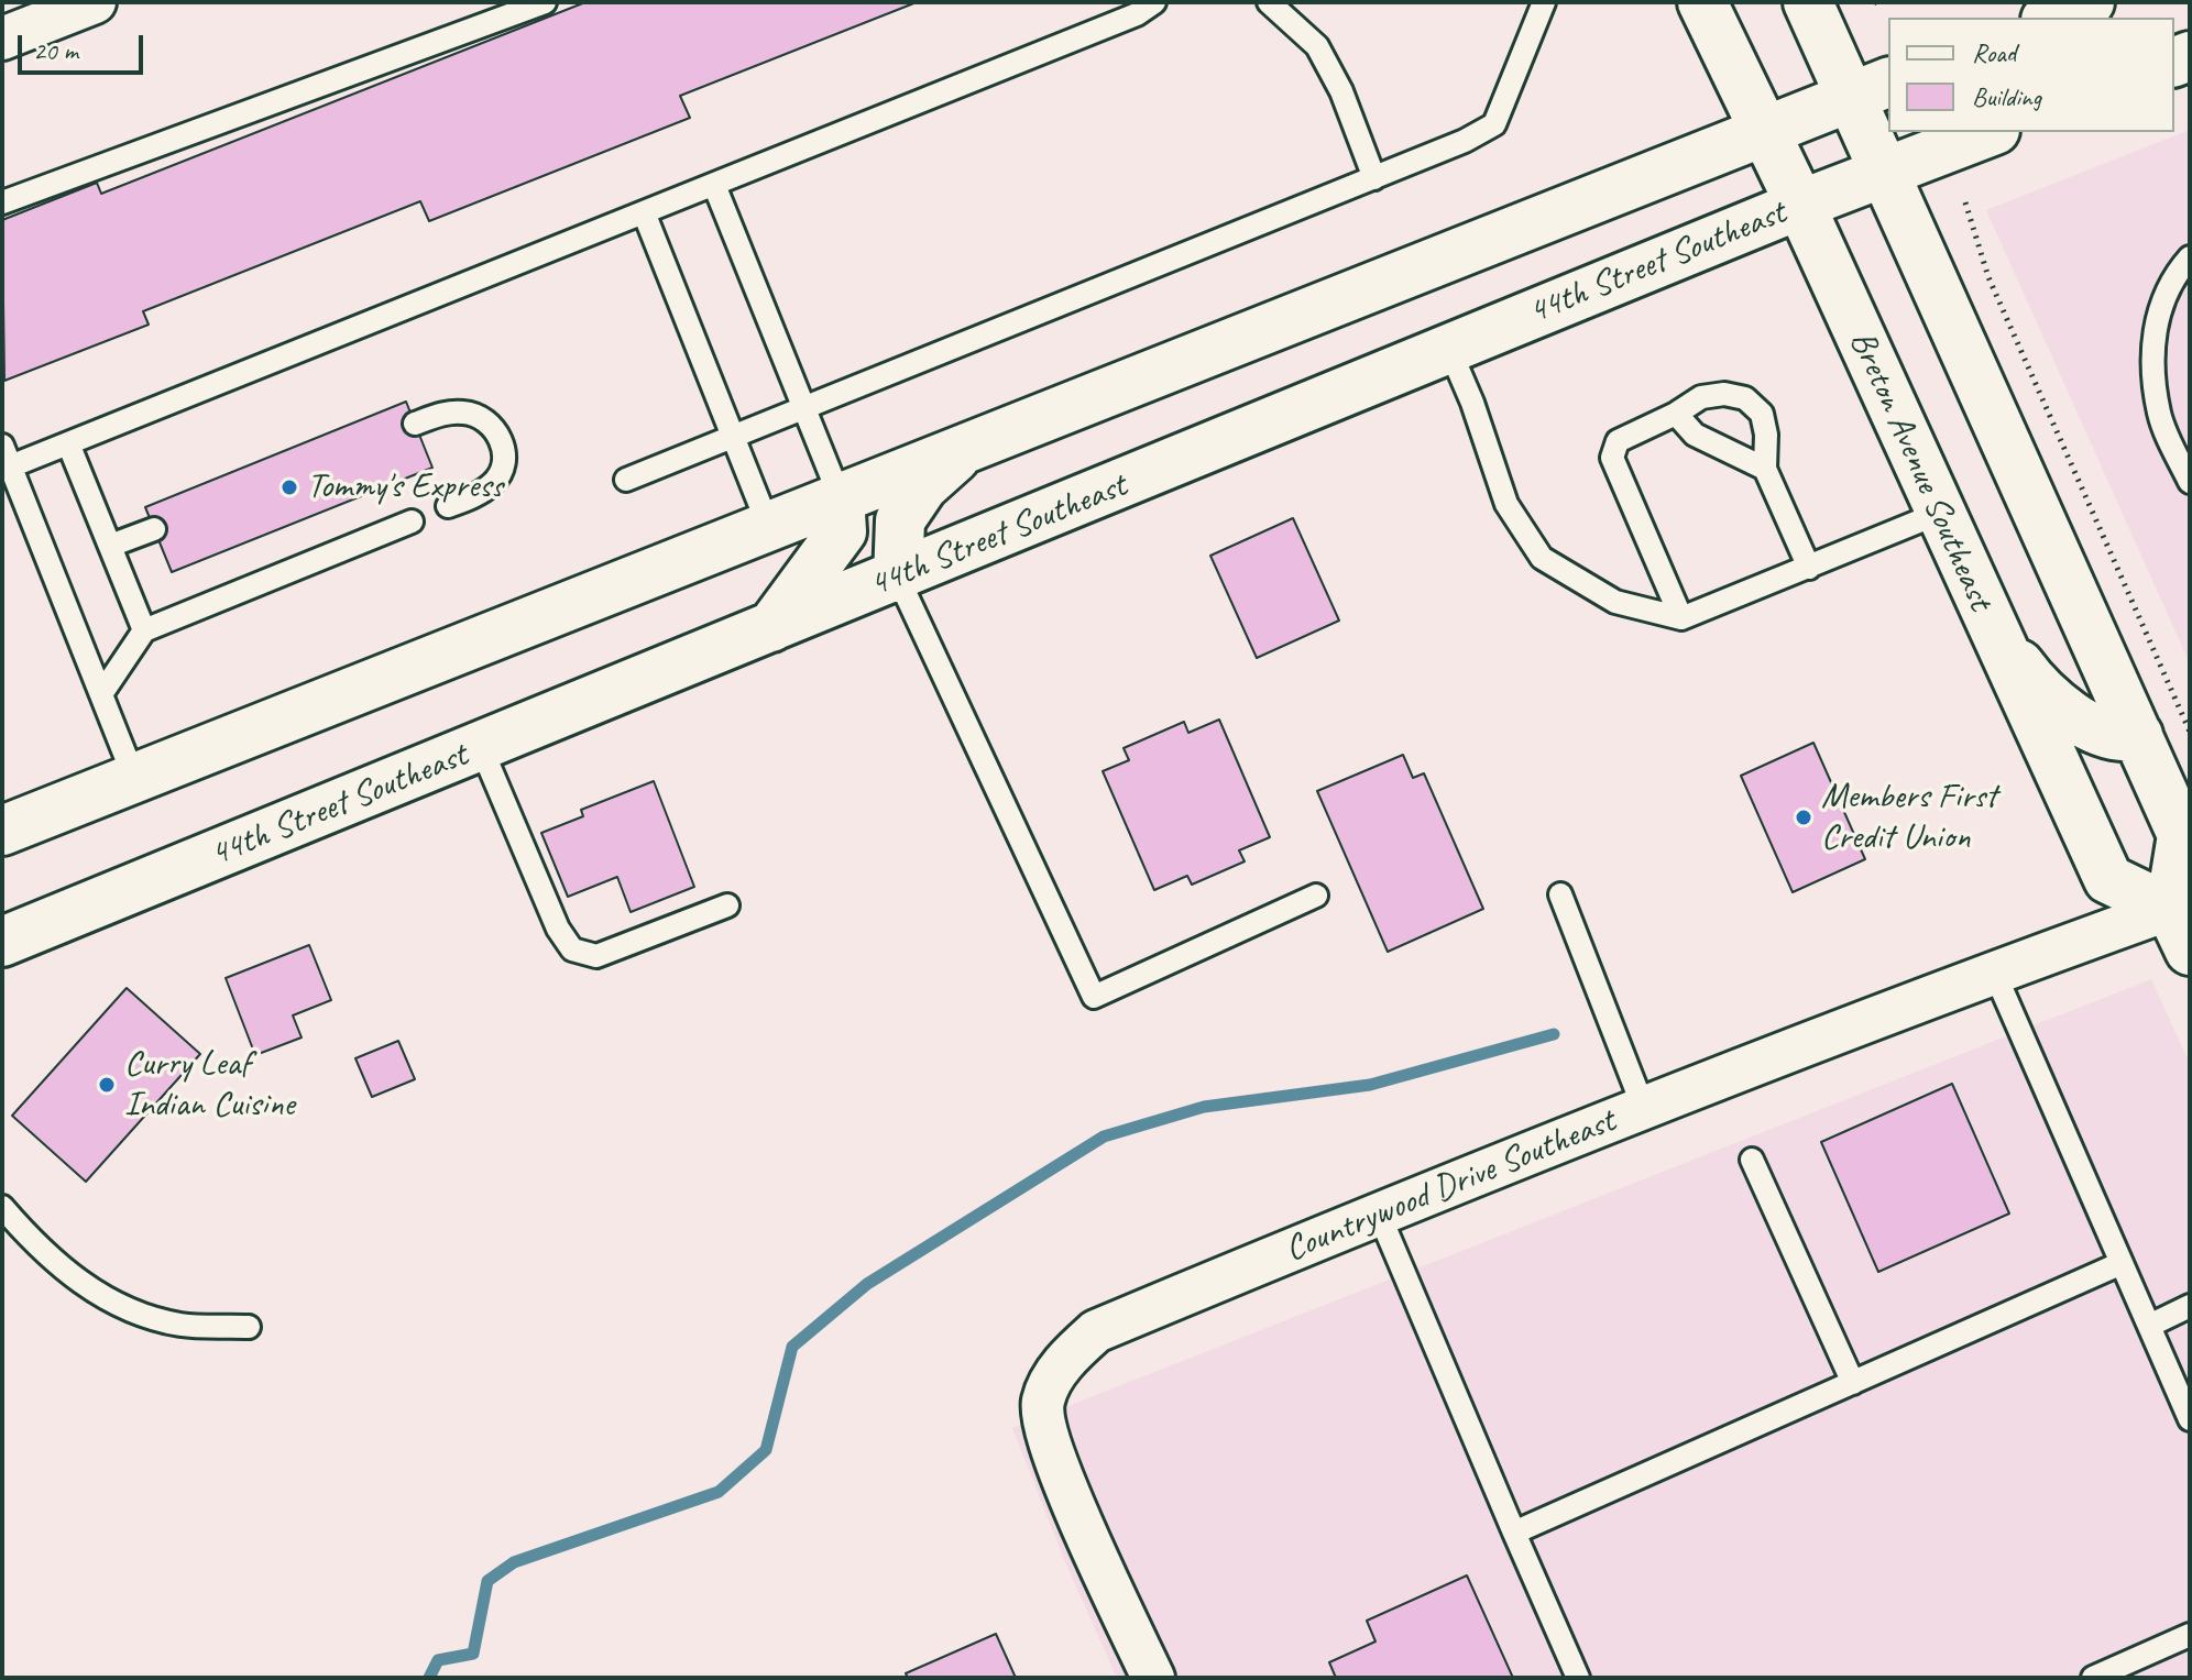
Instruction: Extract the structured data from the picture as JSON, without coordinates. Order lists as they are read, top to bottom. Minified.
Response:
{"streets":{"main road":["44th Street Southeast","Breton Avenue Southeast"],"street":["Countrywood Drive Southeast"]},"crossings":[["44th Street Southeast","Breton Avenue Southeast"],["Breton Avenue Southeast","Countrywood Drive Southeast"]],"places":["Tommy's Express","Members First Credit Union","Curry Leaf Indian Cuisine"],"legend":["Road","Building"],"scale_bar":"20 m"}
